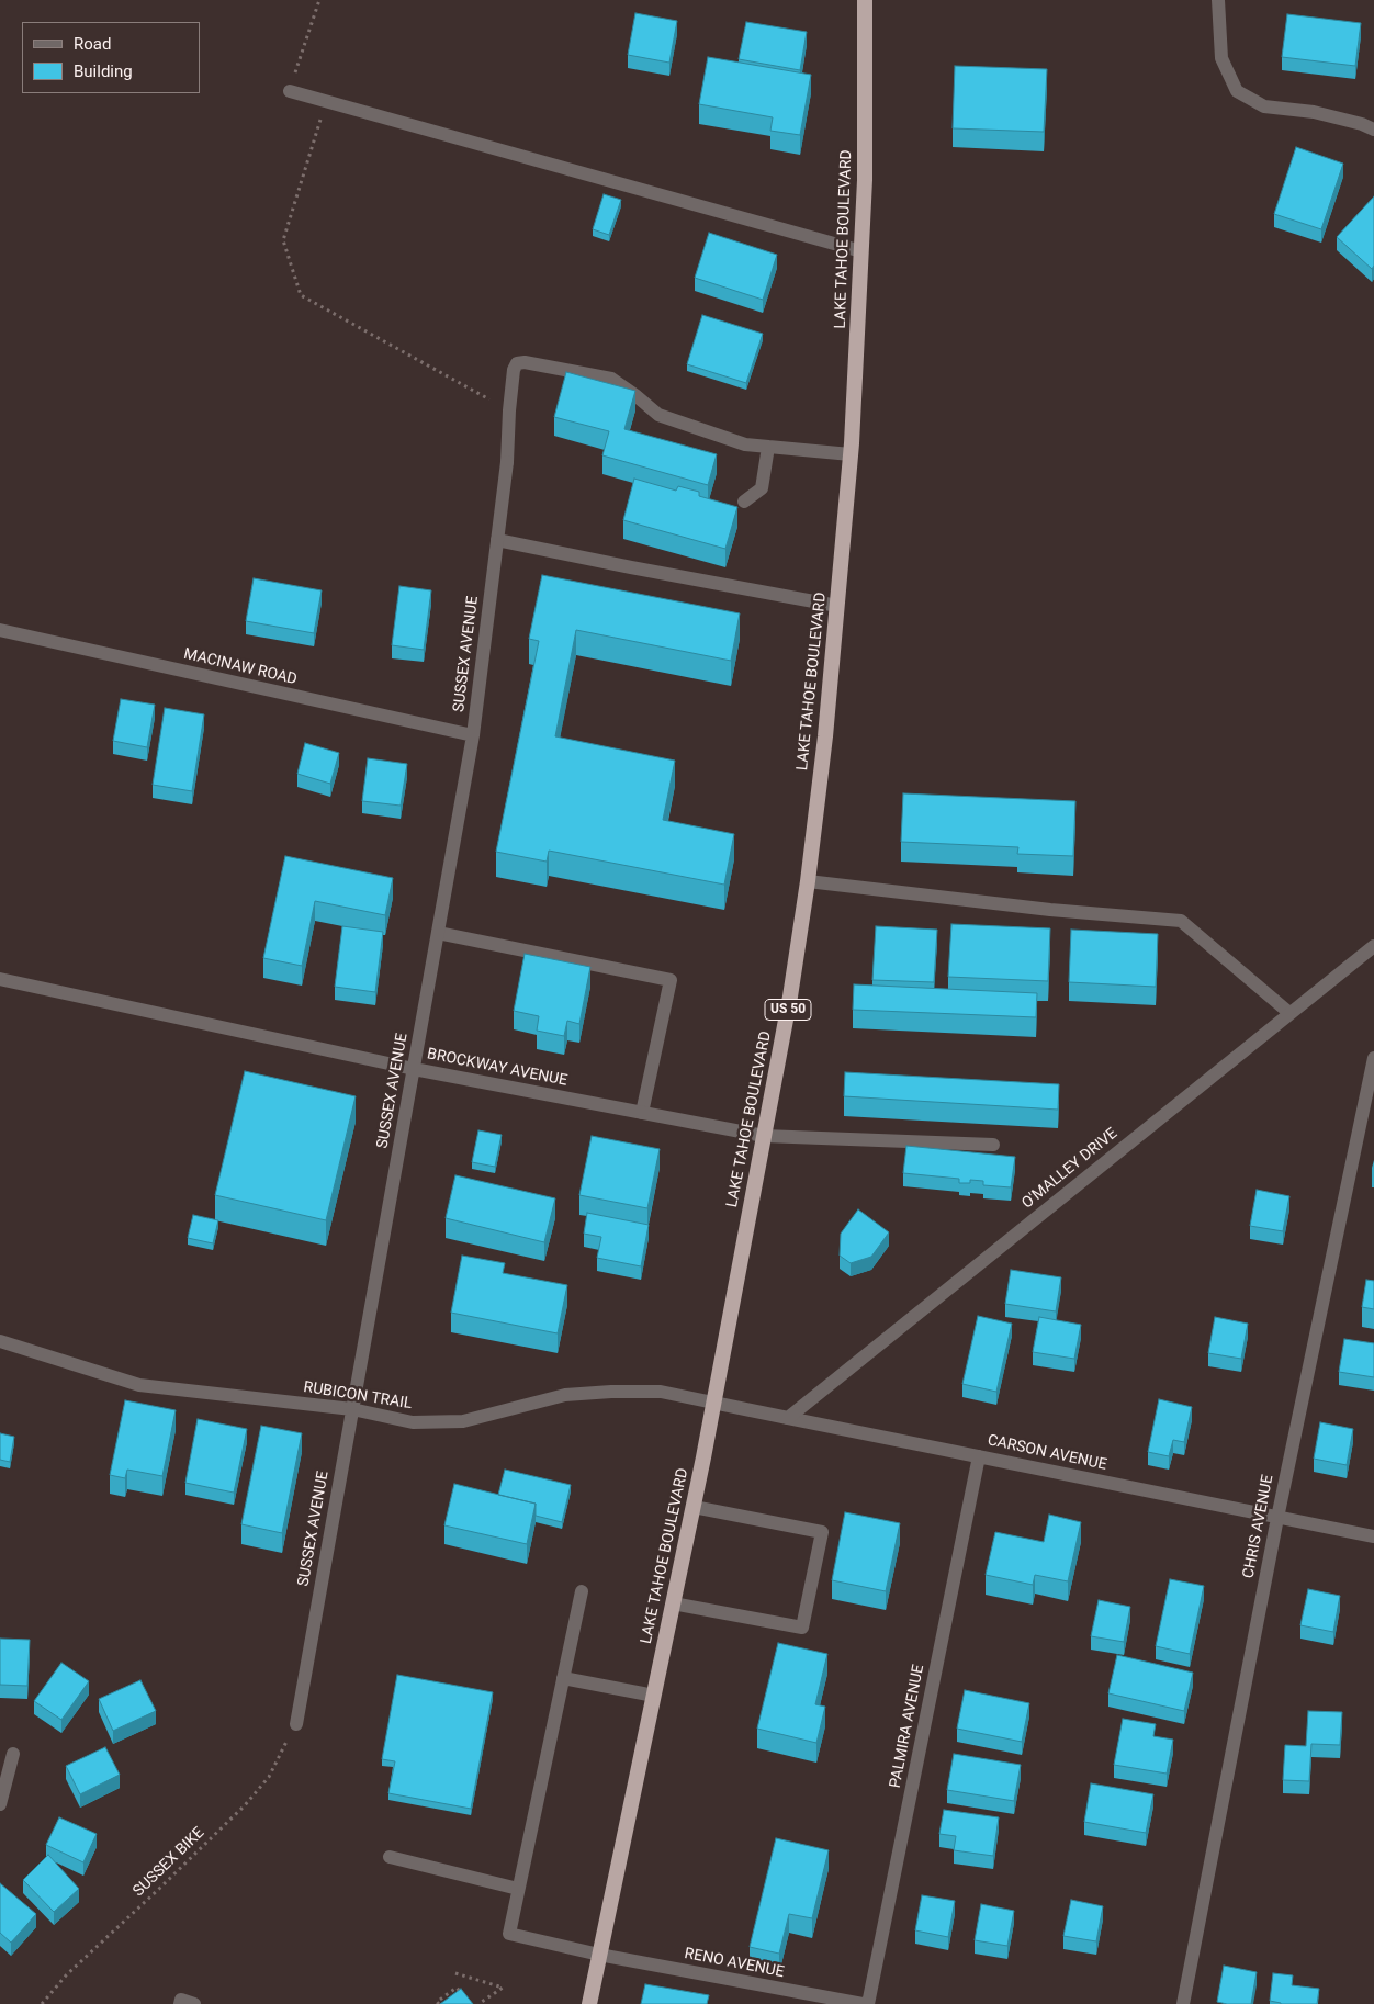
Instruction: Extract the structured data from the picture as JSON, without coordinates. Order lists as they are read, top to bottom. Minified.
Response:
{"streets":{"highway":["LAKE TAHOE BOULEVARD","US 50"],"street":["SUSSEX AVENUE","MACINAW ROAD","BROCKWAY AVENUE","O'MALLEY DRIVE","RUBICON TRAIL","CARSON AVENUE","CHRIS AVENUE","PALMIRA AVENUE","RENO AVENUE"],"path":["SUSSEX BIKE"]},"crossings":[["LAKE TAHOE BOULEVARD","BROCKWAY AVENUE"],["LAKE TAHOE BOULEVARD","RUBICON TRAIL"],["LAKE TAHOE BOULEVARD","CARSON AVENUE"],["LAKE TAHOE BOULEVARD","RENO AVENUE"],["SUSSEX AVENUE","MACINAW ROAD"],["SUSSEX AVENUE","BROCKWAY AVENUE"],["SUSSEX AVENUE","RUBICON TRAIL"],["SUSSEX AVENUE","SUSSEX BIKE"],["O'MALLEY DRIVE","CARSON AVENUE"],["RUBICON TRAIL","CARSON AVENUE"],["CARSON AVENUE","CHRIS AVENUE"],["CARSON AVENUE","PALMIRA AVENUE"]],"legend":["Road","Building"]}
